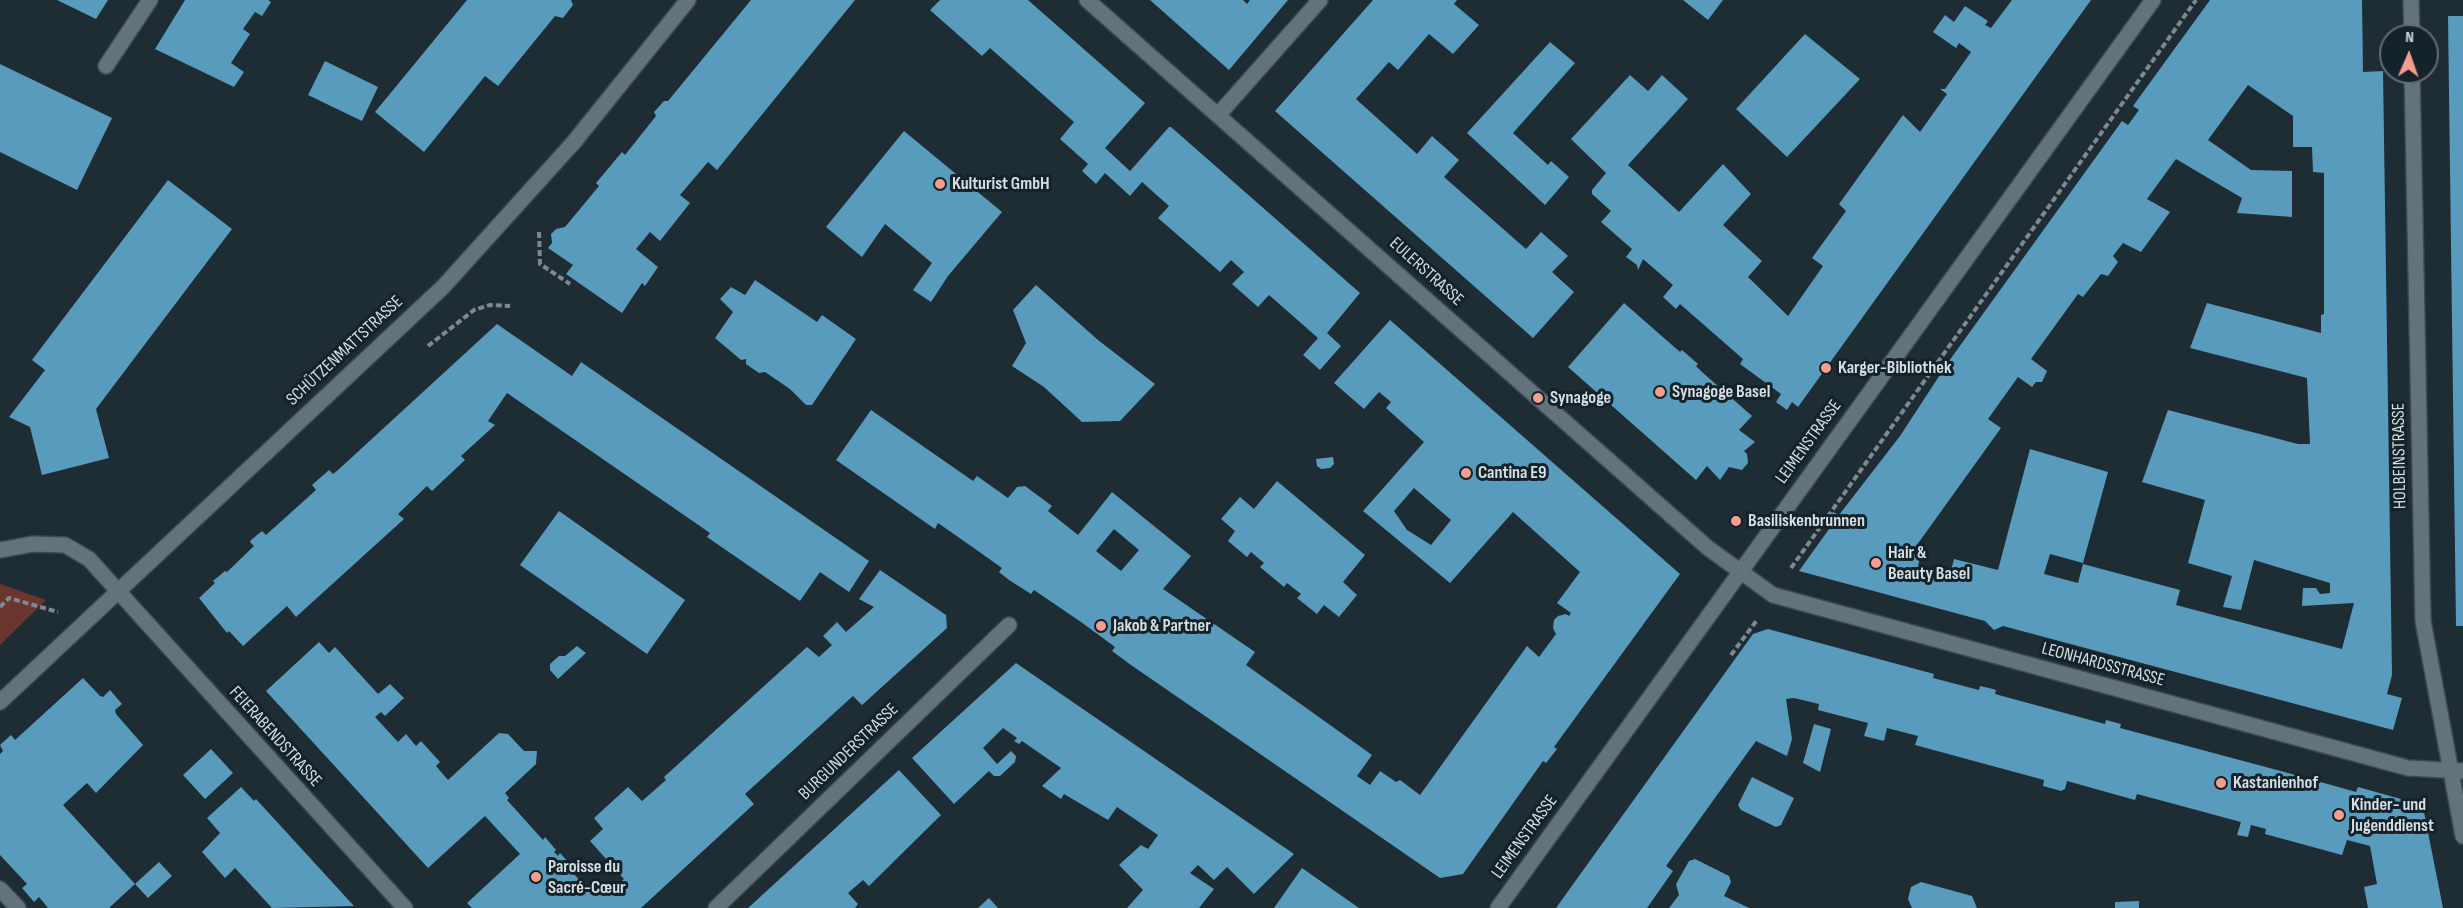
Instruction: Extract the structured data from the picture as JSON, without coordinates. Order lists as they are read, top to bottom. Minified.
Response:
{"streets":{"street":["EULERSTRASSE","SCHÜTZENMATTSTRASSE","LEIMENSTRASSE","HOLBEINSTRASSE","LEONHARDSSTRASSE","FEIERABENDSTRASSE","BURGUNDERSTRASSE"]},"crossings":[["EULERSTRASSE","LEIMENSTRASSE"],["EULERSTRASSE","LEONHARDSSTRASSE"],["SCHÜTZENMATTSTRASSE","FEIERABENDSTRASSE"],["LEIMENSTRASSE","LEONHARDSSTRASSE"],["HOLBEINSTRASSE","LEONHARDSSTRASSE"]],"places":["Kulturist GmbH","Karger-Bibliothek","Synagoge Basel","Synagoge","Cantina E9","Basiliskenbrunnen","Hair & Beauty Basel","Jakob & Partner","Kastanienhof","Kinder- und Jugenddienst","Paroisse du Sacré-Cœur"],"north":"top"}
